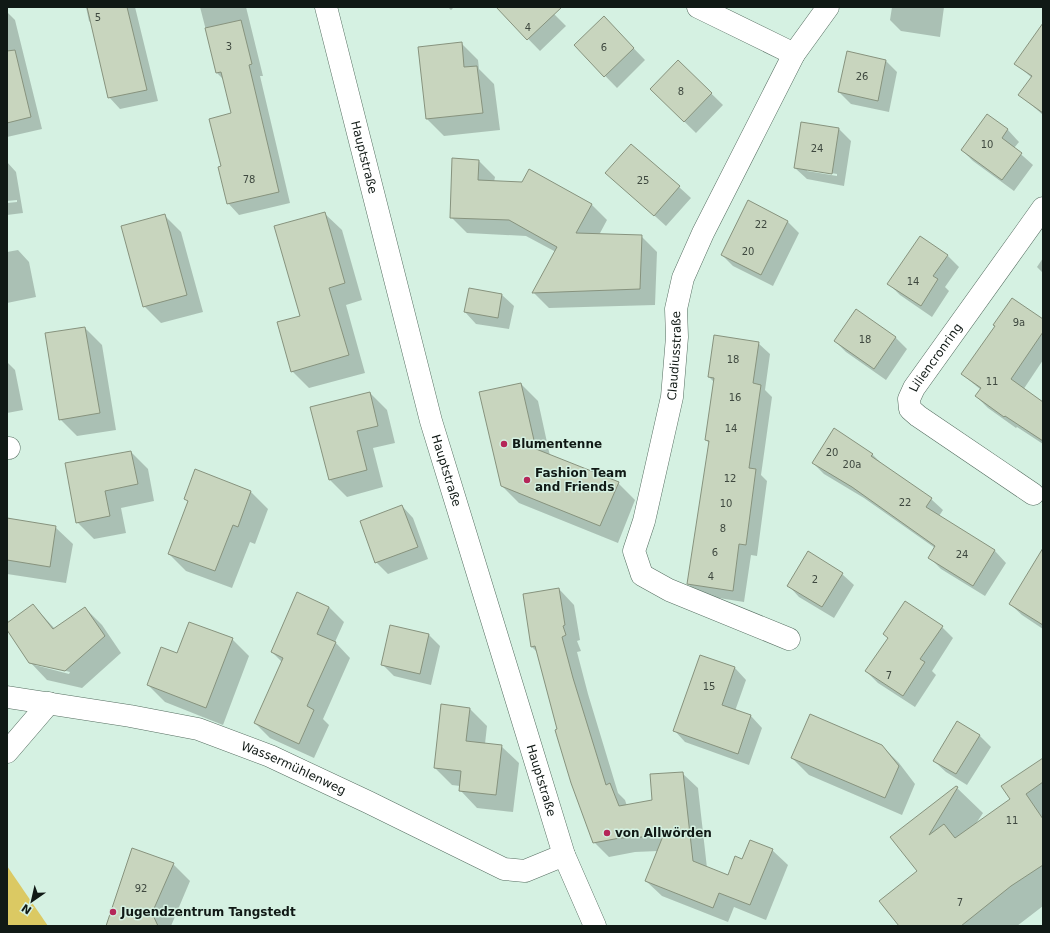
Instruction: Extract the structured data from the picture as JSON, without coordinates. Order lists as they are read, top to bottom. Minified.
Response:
{"streets":{"street":["Hauptstraße","Claudiusstraße","Liliencronring","Wassermühlenweg"]},"crossings":[["Hauptstraße","Wassermühlenweg"]],"places":["Blumentenne","Fashion Team and Friends","von Allwörden","Jugendzentrum Tangstedt"],"house_numbers":["5","4","3","6","26","8","10","24","78","25","22","20","14","9a","18","18","11","16","14","20","20a","12","22","10","8","6","24","4","2","7","15","11","92","7"],"north":"bottom left"}
